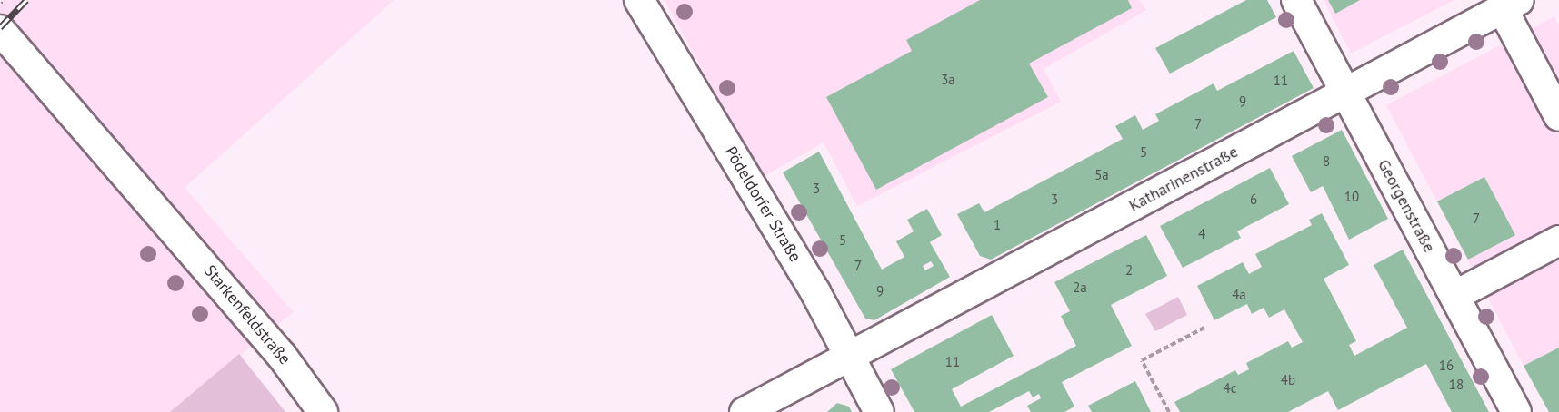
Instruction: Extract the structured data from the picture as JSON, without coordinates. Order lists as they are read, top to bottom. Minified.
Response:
{"streets":{"street":["Katharinenstraße","Pödeldorfer Straße","Georgenstraße","Starkenfeldstraße"]},"crossings":[["Katharinenstraße","Pödeldorfer Straße"],["Katharinenstraße","Georgenstraße"]],"house_numbers":["3a","11","9","7","5","8","5a","3","10","3","6","7","1","4","5","7","2","2a","9","4a","11","16","4b","18","4c"]}
